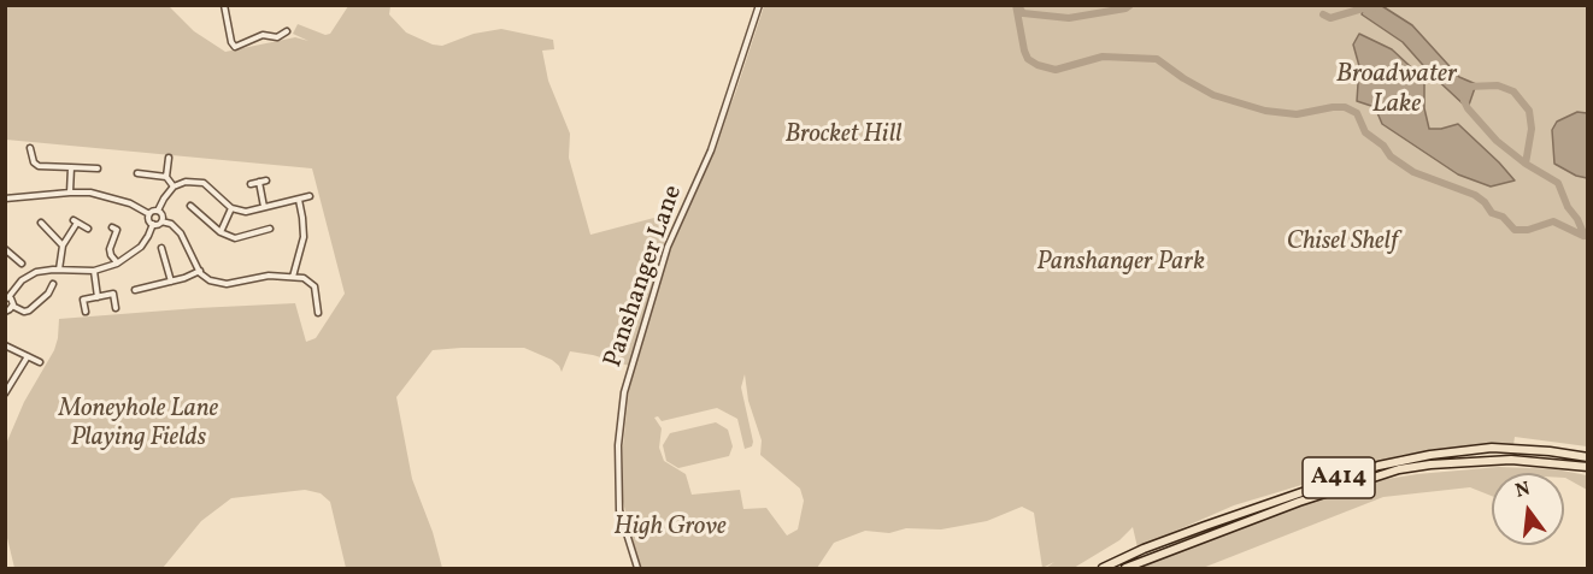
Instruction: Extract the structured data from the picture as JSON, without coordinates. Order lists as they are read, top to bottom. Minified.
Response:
{"streets":{"highway":["A414"],"street":["Panshanger Lane"]},"water":["Broadwater Lake"],"parks":["Brocket Hill","Chisel Shelf","Panshanger Park","Moneyhole Lane Playing Fields","High Grove"],"north":"top"}
